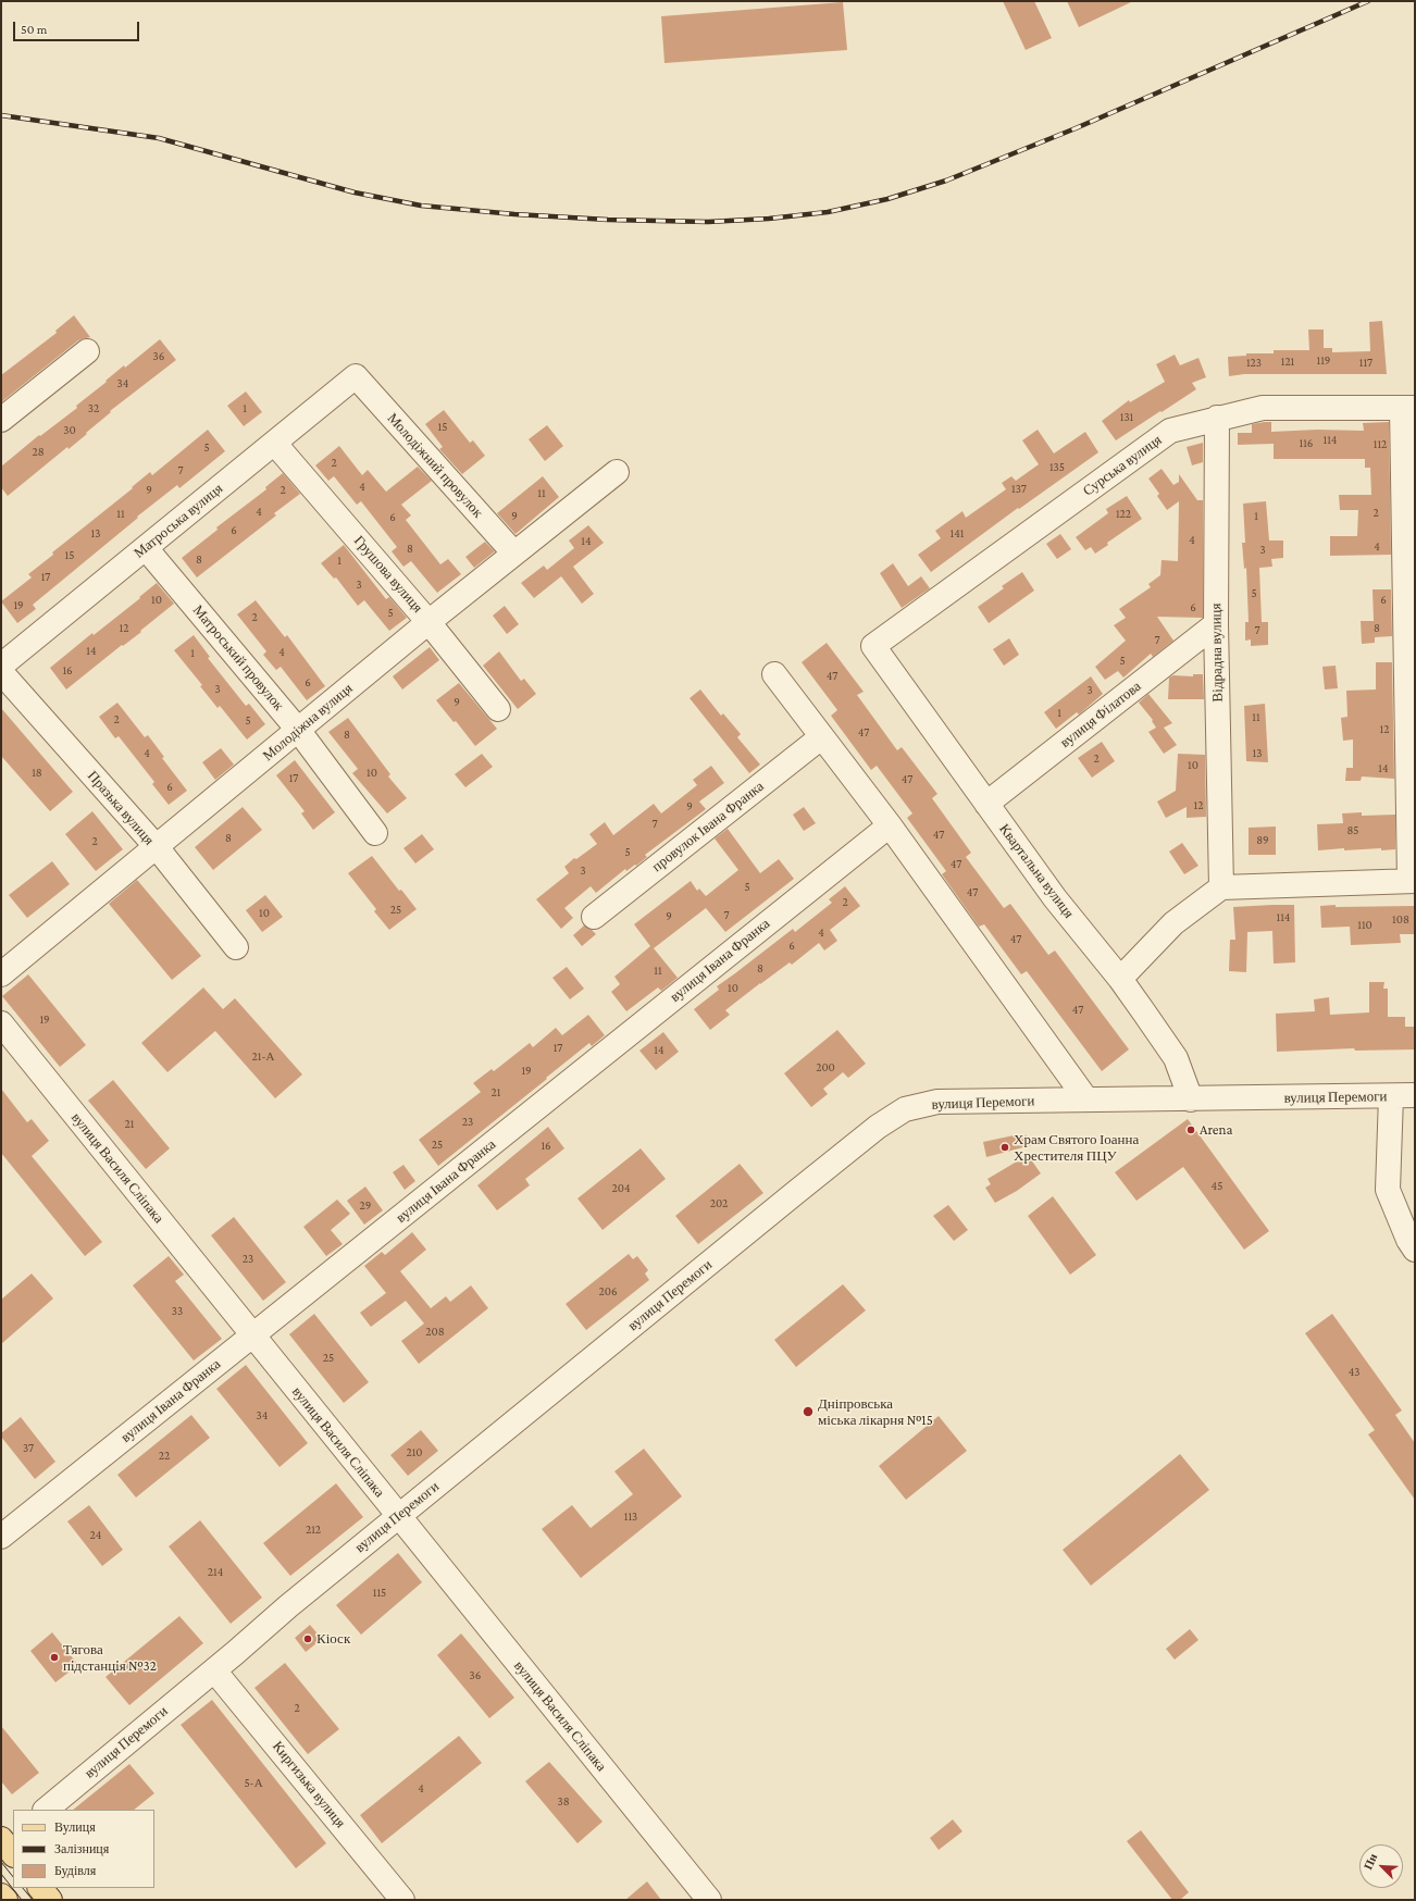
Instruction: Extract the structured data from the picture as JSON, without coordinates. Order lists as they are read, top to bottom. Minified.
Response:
{"streets":{"street":["Молодіжний провулок","Сурська вулиця","Матроська вулиця","Грушова вулиця","Відрадна вулиця","Матроський провулок","вулиця Філатова","Молодіжна вулиця","Празька вулиця","провулок Івана Франка","Квартальна вулиця","вулиця Івана Франка","вулиця Перемоги","вулиця Василя Сліпака","Киргизька вулиця"]},"crossings":[["Молодіжний провулок","Матроська вулиця"],["Молодіжний провулок","Молодіжна вулиця"],["Сурська вулиця","Відрадна вулиця"],["Сурська вулиця","Квартальна вулиця"],["Матроська вулиця","Грушова вулиця"],["Матроська вулиця","Матроський провулок"],["Грушова вулиця","Молодіжна вулиця"],["Відрадна вулиця","вулиця Філатова"],["Матроський провулок","Молодіжна вулиця"],["вулиця Філатова","Квартальна вулиця"],["Молодіжна вулиця","Празька вулиця"],["Квартальна вулиця","вулиця Перемоги"],["вулиця Івана Франка","вулиця Василя Сліпака"],["вулиця Перемоги","вулиця Василя Сліпака"],["вулиця Перемоги","Киргизька вулиця"]],"places":["Arena","Храм Святого Іоанна Хрестителя ПЦУ","Дніпровська міська лікарня №15","Кіоск","Тягова пiдстанцiя №32"],"house_numbers":["36","119","121","123","117","34","32","1","131","15","30","114","116","112","5","28","2","135","7","4","137","9","2","11","4","2","11","122","9","1","6","6","13","141","4","14","4","8","3","15","8","1","17","3","5","10","6","19","6","5","2","12","8","7","7","14","4","1","5","16","47","6","3","3","9","1","11","2","5","12","47","8","4","13","2","10","14","18","10","17","47","6","12","9","7","85","47","8","89","2","5","47","3","5","47","2","25","10","7","9","114","108","110","4","47","6","8","11","10","47","19","17","14","21-А","200","19","21","23","21","25","16","45","204","202","29","23","206","33","208","25","43","34","37","210","22","113","212","24","214","115","36","2","5-А","4","38"],"legend":["Вулиця","Залізниця","Будівля"],"scale_bar":"50 m","north":"top left"}
